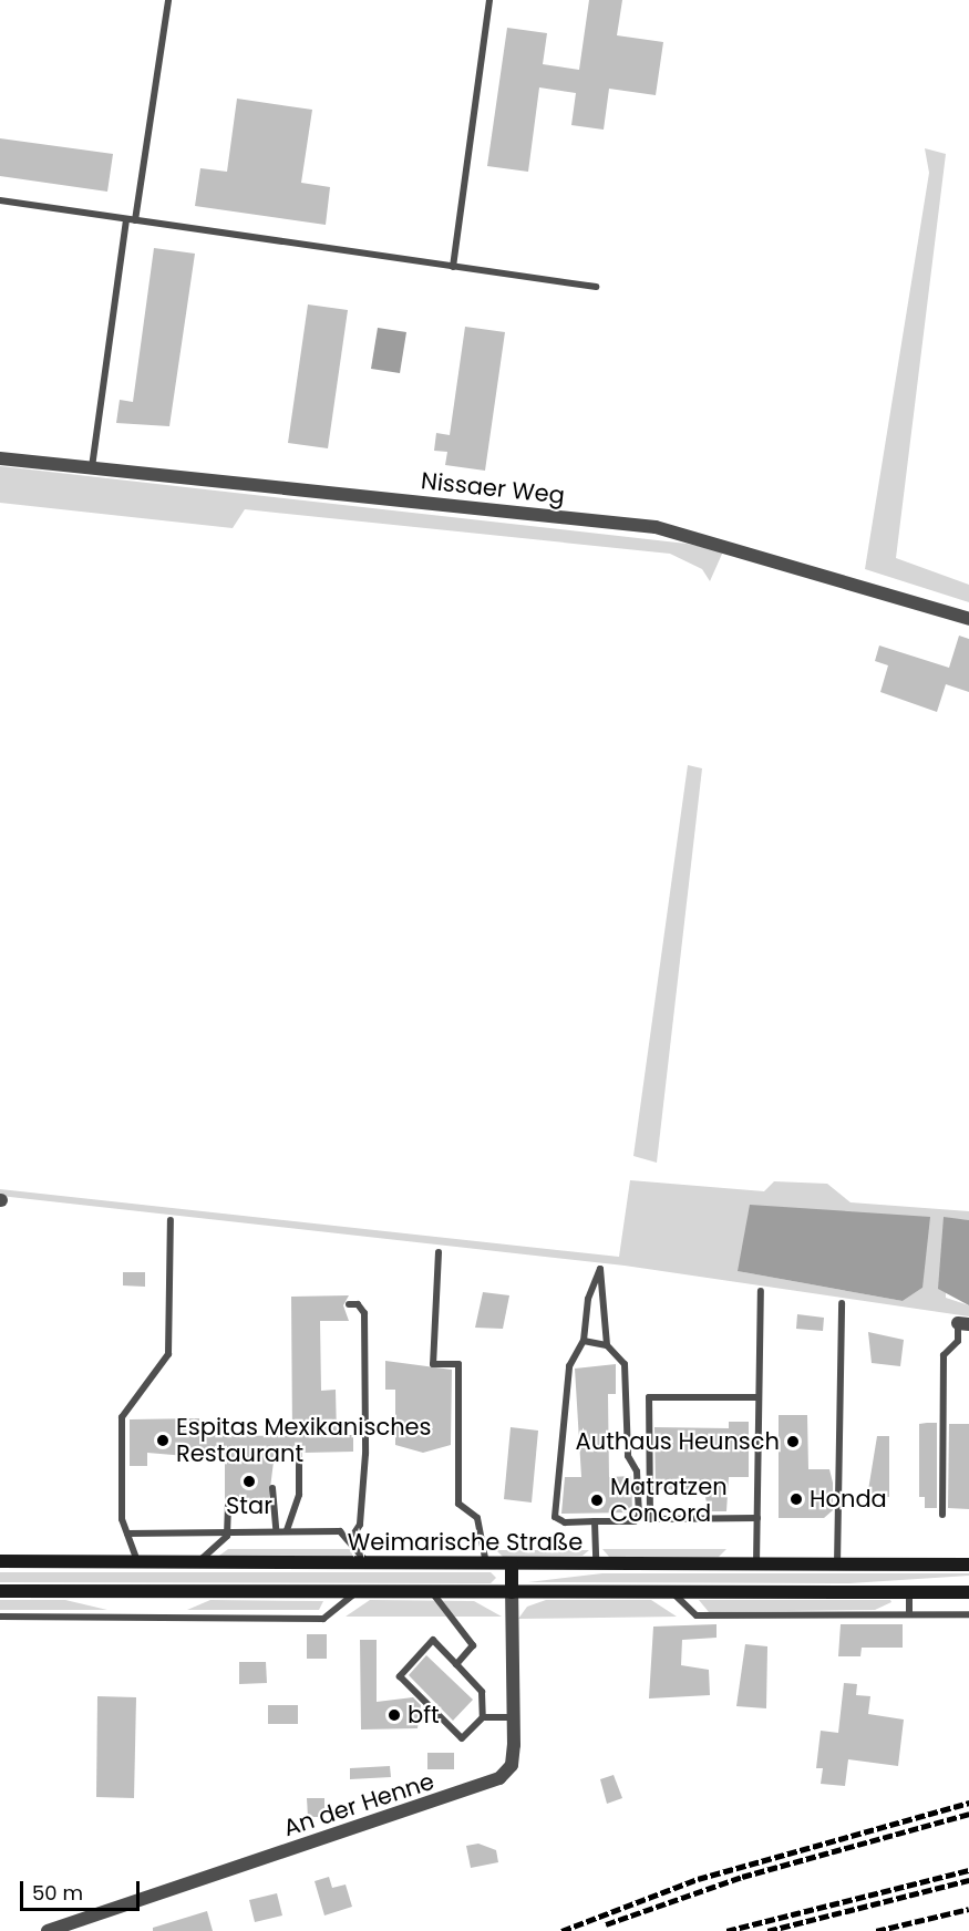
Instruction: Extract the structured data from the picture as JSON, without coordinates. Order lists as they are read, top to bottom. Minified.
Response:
{"streets":{"main road":["Weimarische Straße"],"street":["Nissaer Weg","An der Henne"]},"places":["Espitas Mexikanisches Restaurant","Authaus Heunsch","Star","Honda","Matratzen Concord","bft"],"scale_bar":"50 m"}
